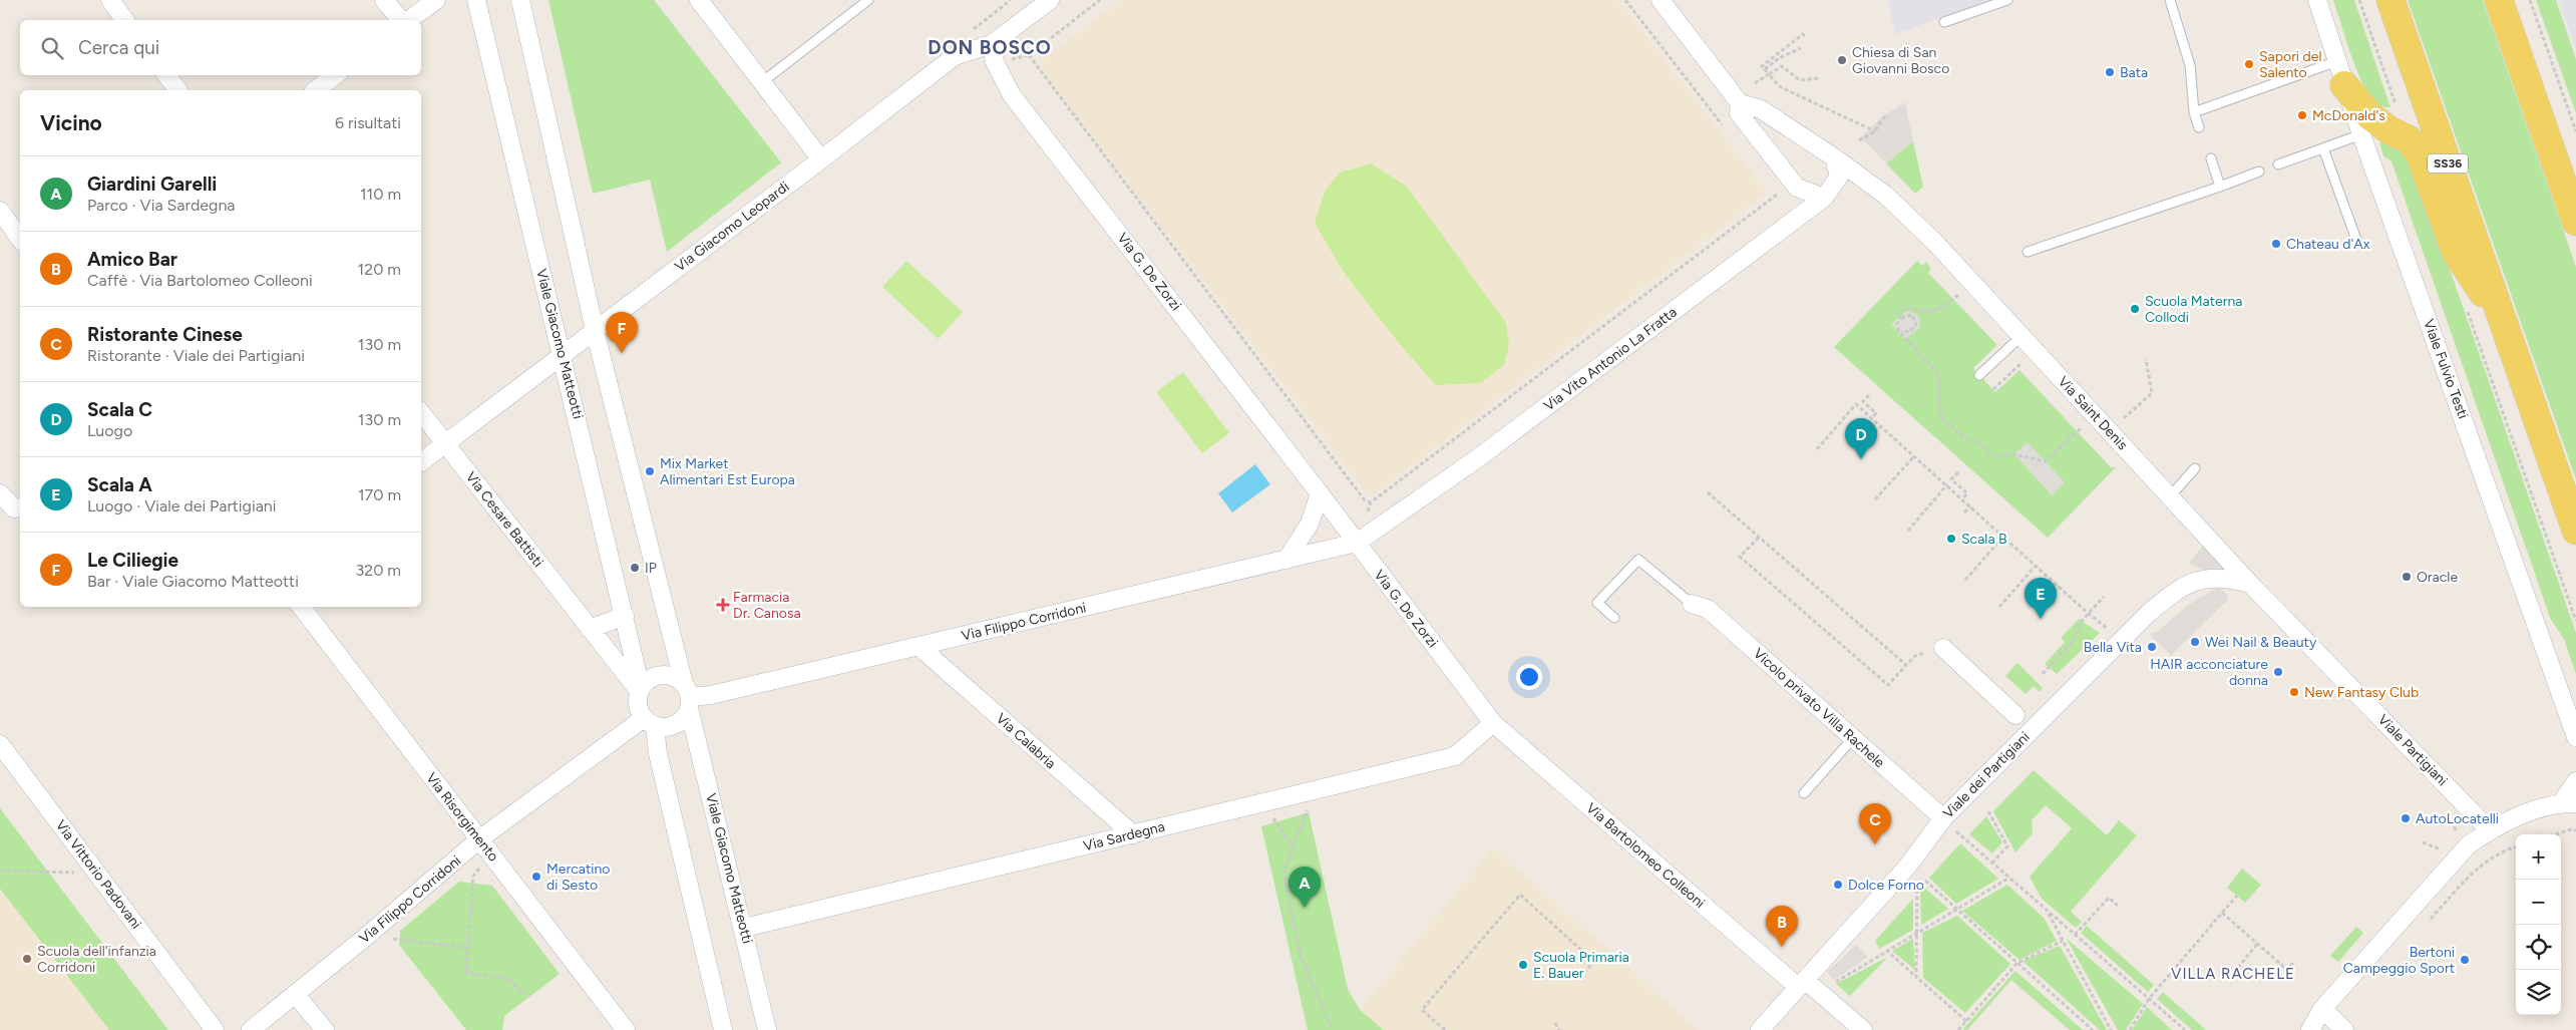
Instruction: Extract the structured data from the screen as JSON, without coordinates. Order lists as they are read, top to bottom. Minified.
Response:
{"streets":{"main road":["SS36"],"street":["Via Giacomo Leopardi","Via G. De Zorzi","Viale Giacomo Matteotti","Via Vito Antonio La Fratta","Viale Fulvio Testi","Via Saint Denis","Via Cesare Battisti","Via Filippo Corridoni","Vicolo privato Villa Rachele","Via Calabria","Viale Partigiani","Viale dei Partigiani","Via Risorgimento","Via Sardegna","Via Bartolomeo Colleoni","Via Vittorio Padovani"]},"crossings":[["Via Giacomo Leopardi","Via G. De Zorzi"],["Via Giacomo Leopardi","Viale Giacomo Matteotti"],["Via Giacomo Leopardi","Via Cesare Battisti"],["Via G. De Zorzi","Via Vito Antonio La Fratta"],["Via G. De Zorzi","Via Filippo Corridoni"],["Via G. De Zorzi","Via Sardegna"],["Via G. De Zorzi","Via Bartolomeo Colleoni"],["Viale Giacomo Matteotti","Via Cesare Battisti"],["Viale Giacomo Matteotti","Via Filippo Corridoni"],["Viale Giacomo Matteotti","Via Sardegna"],["Via Vito Antonio La Fratta","Via Saint Denis"],["Via Vito Antonio La Fratta","Via Filippo Corridoni"],["Via Saint Denis","Viale Partigiani"],["Via Saint Denis","Viale dei Partigiani"],["Via Cesare Battisti","Via Filippo Corridoni"],["Via Filippo Corridoni","Via Calabria"],["Via Filippo Corridoni","Via Risorgimento"],["Vicolo privato Villa Rachele","Viale dei Partigiani"],["Via Calabria","Via Sardegna"],["Viale Partigiani","Viale dei Partigiani"],["Viale dei Partigiani","Via Bartolomeo Colleoni"],["Via Sardegna","Via Bartolomeo Colleoni"]],"districts":["DON BOSCO","VILLA RACHELE"],"places":{"other":["Chiesa di San Giovanni Bosco","Sapori del Salento","Bata","McDonald's","Chateau d'Ax","Scuola Materna Collodi","Mix Market Alimentari Est Europa","Scala B","IP","Oracle","Wei Nail & Beauty","Bella Vita","HAIR acconciature donna","New Fantasy Club","AutoLocatelli","Mercatino di Sesto","Dolce Forno","Scuola dell'infanzia Corridoni","Bertoni Campeggio Sport","Scuola Primaria E. Bauer"],"health":["Farmacia Dr. Canosa"]},"page":{"search":"Cerca qui","heading":["Vicino","6 risultati"],"list":[{"mark":"A","name":"Giardini Garelli","note":"Parco · Via Sardegna","value":"110 m"},{"mark":"B","name":"Amico Bar","note":"Caffè · Via Bartolomeo Colleoni","value":"120 m"},{"mark":"C","name":"Ristorante Cinese","note":"Ristorante · Viale dei Partigiani","value":"130 m"},{"mark":"D","name":"Scala C","note":"Luogo","value":"130 m"},{"mark":"E","name":"Scala A","note":"Luogo · Viale dei Partigiani","value":"170 m"},{"mark":"F","name":"Le Ciliegie","note":"Bar · Viale Giacomo Matteotti","value":"320 m"}],"pins":["F","D","E","C","A","B"],"map_buttons":["+","−"]}}
